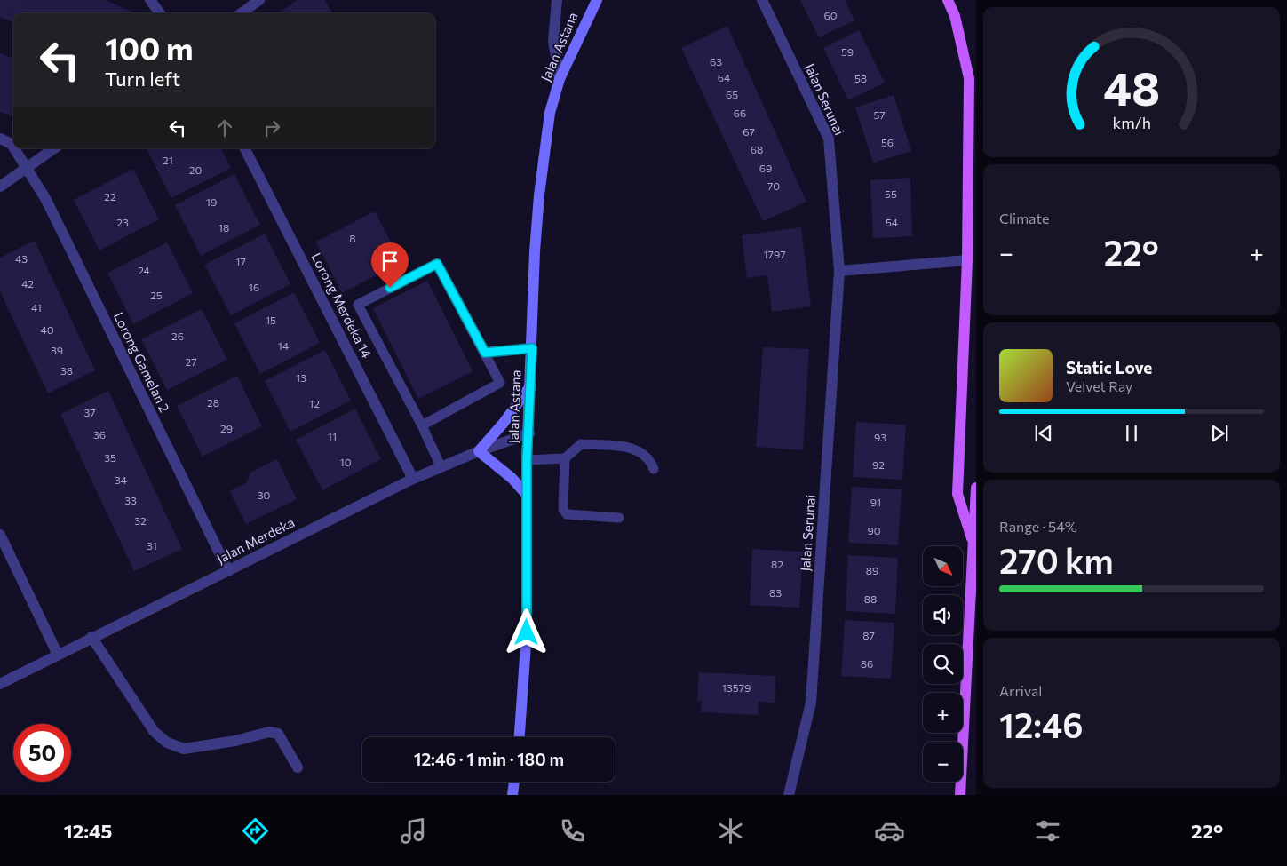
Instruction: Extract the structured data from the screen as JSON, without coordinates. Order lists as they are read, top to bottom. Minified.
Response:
{"streets":{"main road":["Jalan Astana"],"street":["Jalan Serunai","Lorong Merdeka 14","Lorong Gamelan 2","Jalan Merdeka"]},"crossings":[["Jalan Astana","Jalan Merdeka"],["Lorong Merdeka 14","Jalan Merdeka"],["Lorong Gamelan 2","Jalan Merdeka"]],"house_numbers":["60","59","63","64","58","65","66","57","67","56","68","21","69","20","70","55","22","19","23","54","18","8","1797","43","17","24","42","16","25","41","15","40","26","14","39","27","38","13","28","12","37","29","36","11","93","35","10","92","34","30","33","91","32","90","31","82","89","83","88","87","86","13579"],"north":"bottom right","page":{"turn":["100 m","Turn left"],"tile":["Climate",["Range · 54%","270 km"],["Arrival","12:46"]],"heat":["−","22°","+"],"song":["Static Love","Velvet Ray"],"map_buttons":["+","−"],"limit":"50","trip":"12:46 · 1 min · 180 m","tabs":["12:45","22°"],"gauge":["48","km/h"]}}
